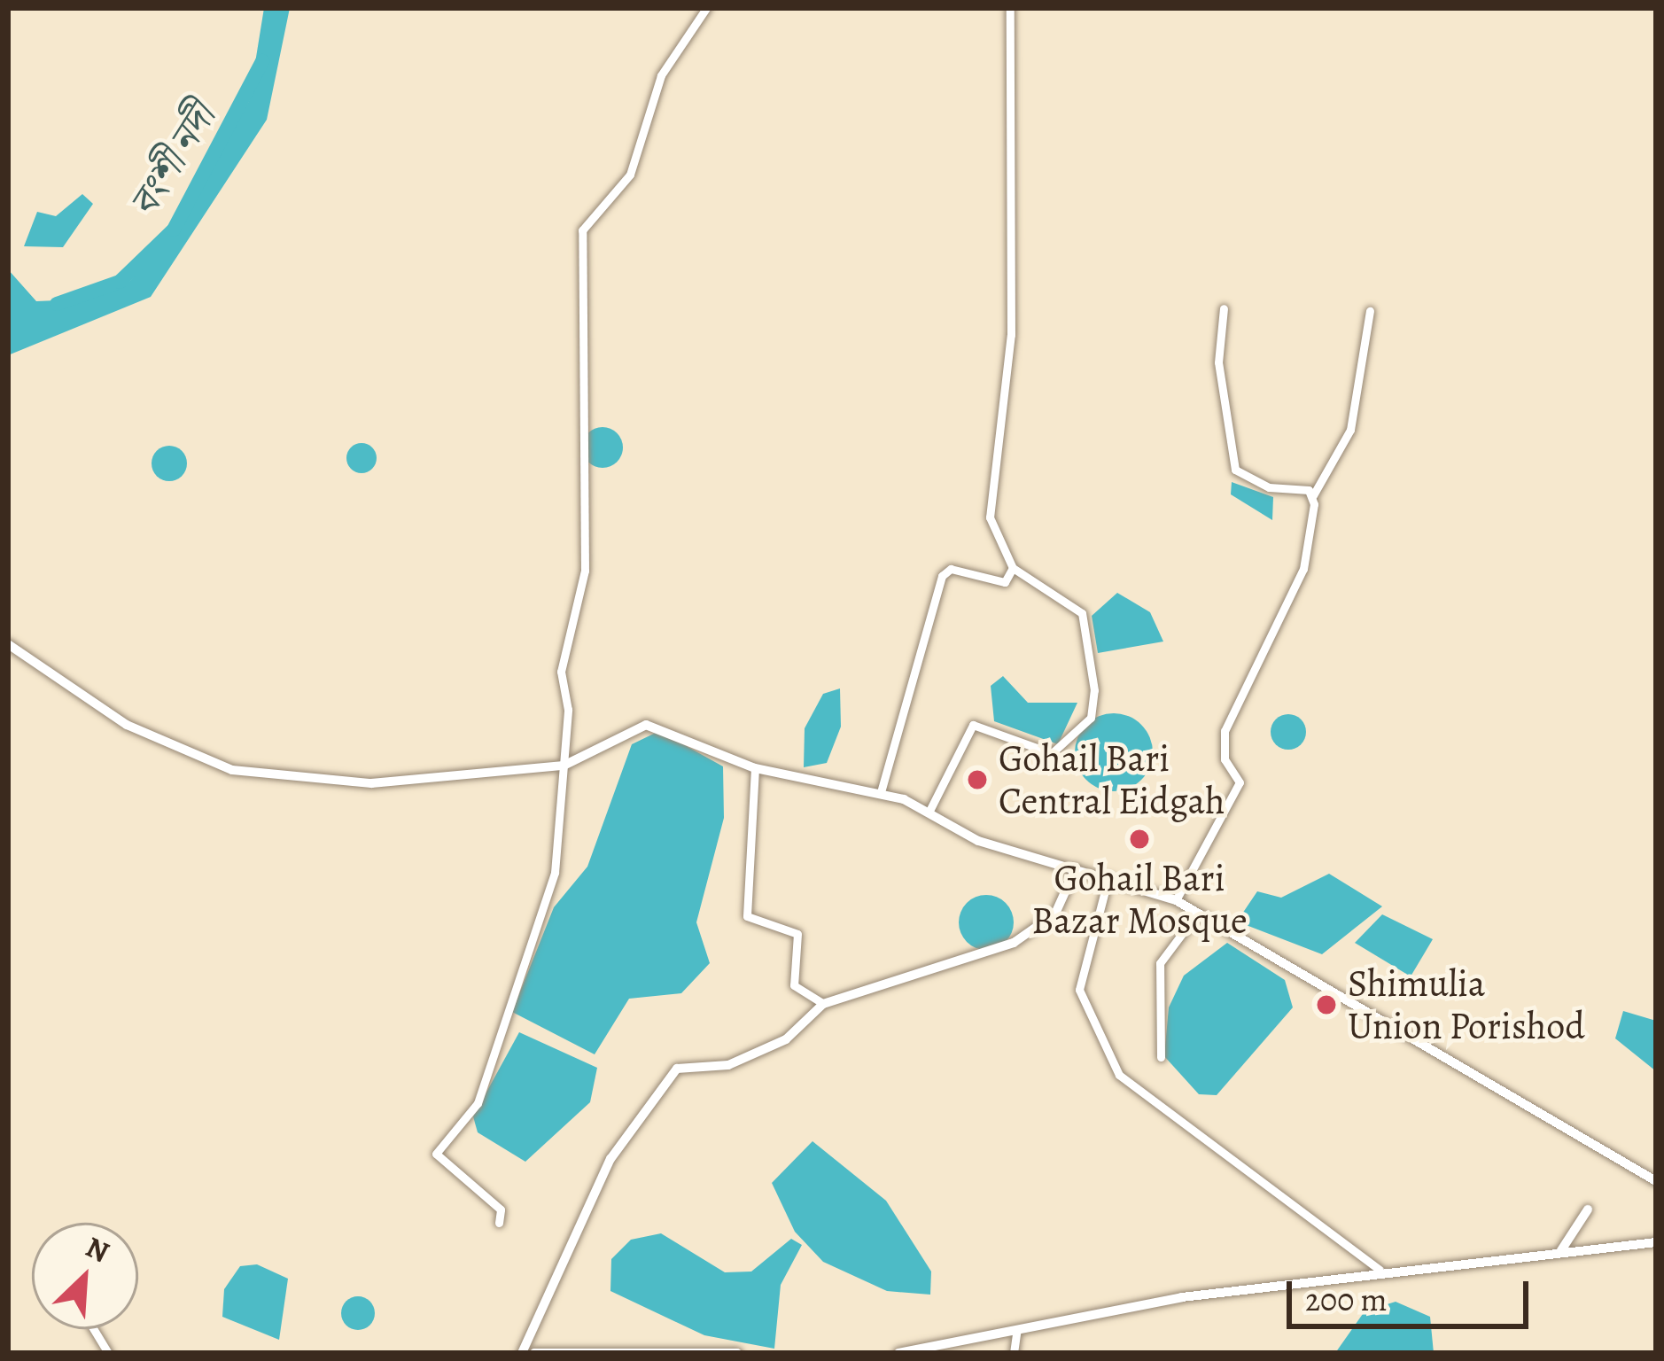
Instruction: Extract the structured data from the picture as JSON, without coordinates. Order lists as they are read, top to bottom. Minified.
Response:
{"water":["বংশী নদী"],"places":["Gohail Bari Central Eidgah","Gohail Bari Bazar Mosque","Shimulia Union Porishod"],"scale_bar":"200 m","north":"top right"}
